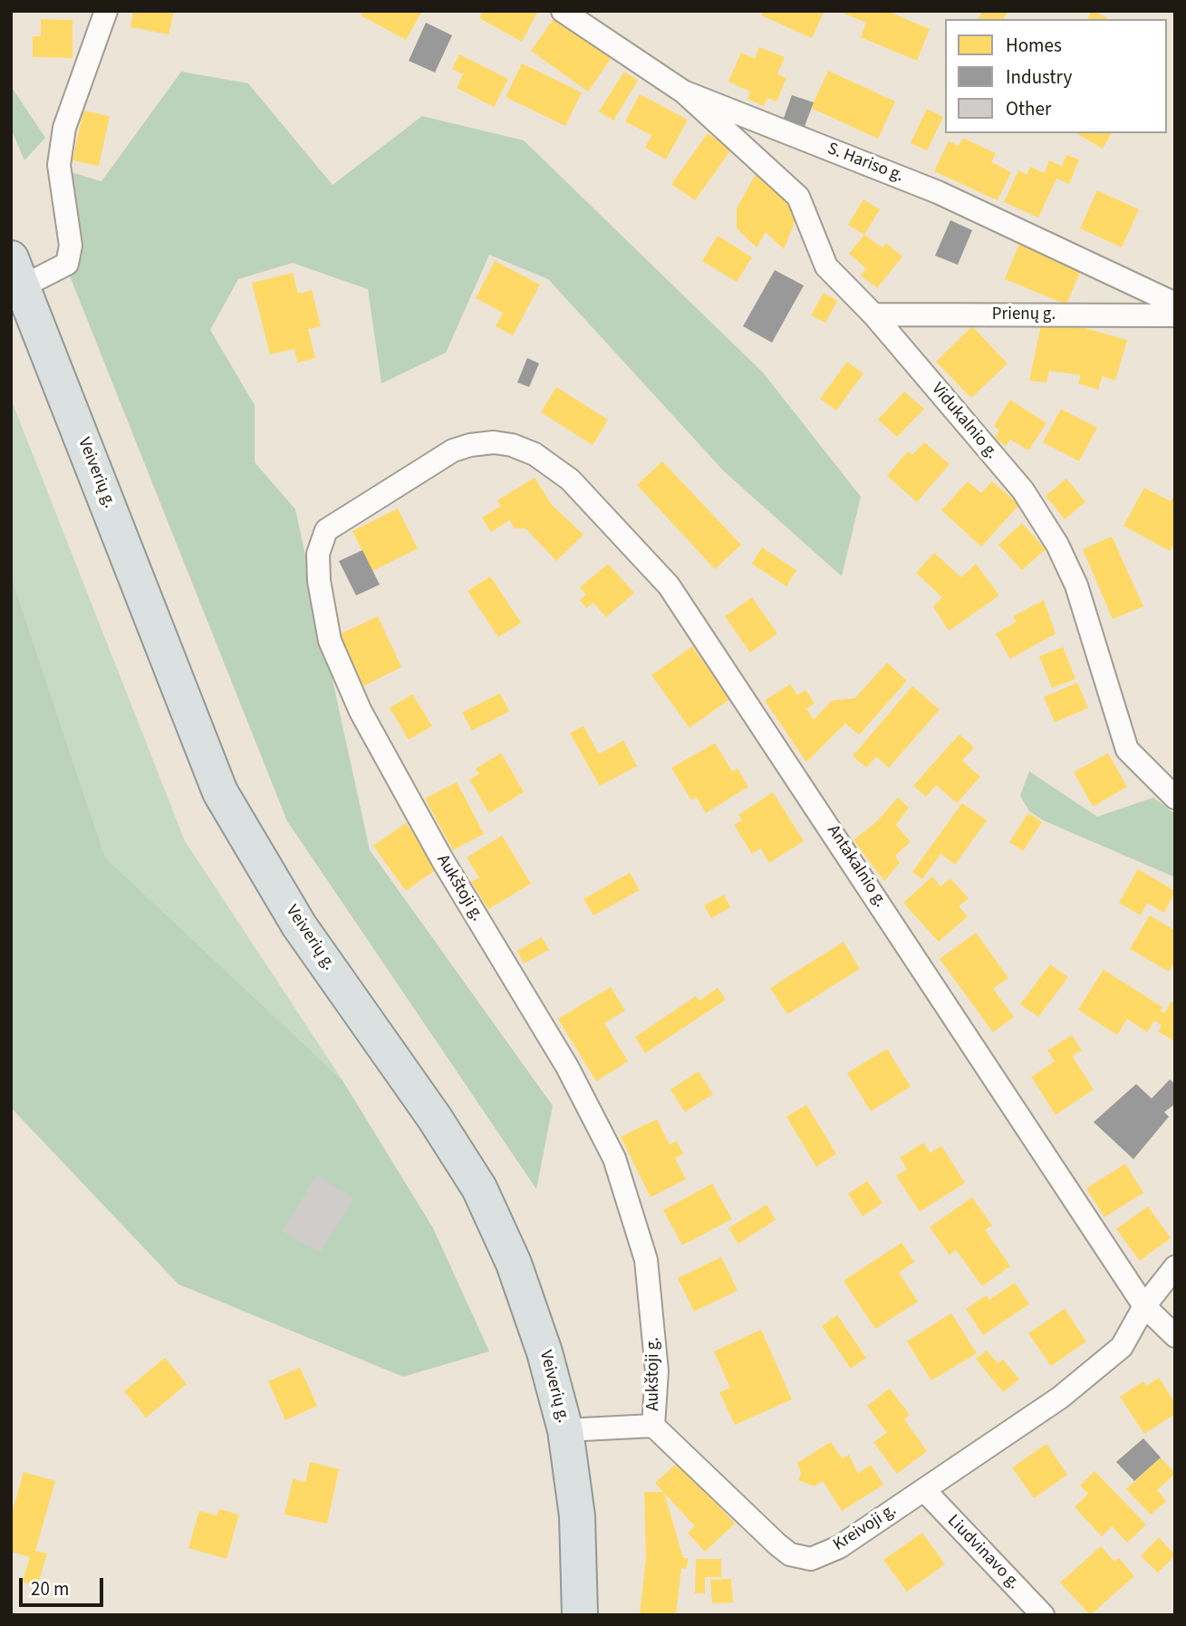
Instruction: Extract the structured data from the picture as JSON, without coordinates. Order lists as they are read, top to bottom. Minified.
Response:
{"streets":{"main road":["Veiverių g."],"street":["S. Hariso g.","Prienų g.","Vidukalnio g.","Antakalnio g.","Aukštoji g.","Kreivoji g.","Liudvinavo g."]},"crossings":[["S. Hariso g.","Vidukalnio g."],["Prienų g.","Vidukalnio g."],["Antakalnio g.","Aukštoji g."],["Antakalnio g.","Kreivoji g."],["Aukštoji g.","Kreivoji g."],["Kreivoji g.","Liudvinavo g."]],"legend":["Homes","Industry","Other"],"scale_bar":"20 m"}
